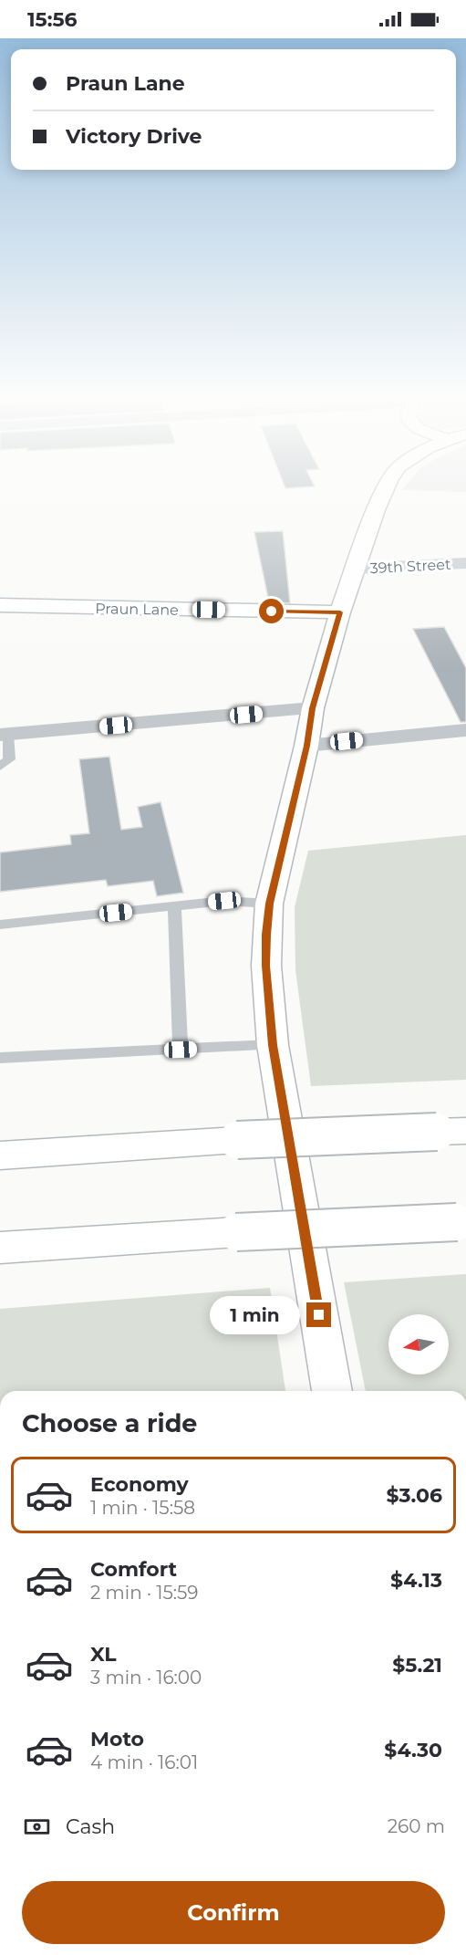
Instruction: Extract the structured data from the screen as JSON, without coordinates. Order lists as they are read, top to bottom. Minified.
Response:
{"streets":{"main road":["Praun Lane"],"street":["39th Street"]},"north":"left","page":{"status":"15:56","banner":["Praun Lane","Victory Drive"],"bubble":"1 min","heading":"Choose a ride","list":[{"name":"Economy","note":"1 min · 15:58","value":"$3.06"},{"name":"Comfort","note":"2 min · 15:59","value":"$4.13"},{"name":"XL","note":"3 min · 16:00","value":"$5.21"},{"name":"Moto","note":"4 min · 16:01","value":"$4.30"}],"pay":["Cash","260 m"],"buttons":"Confirm"}}
